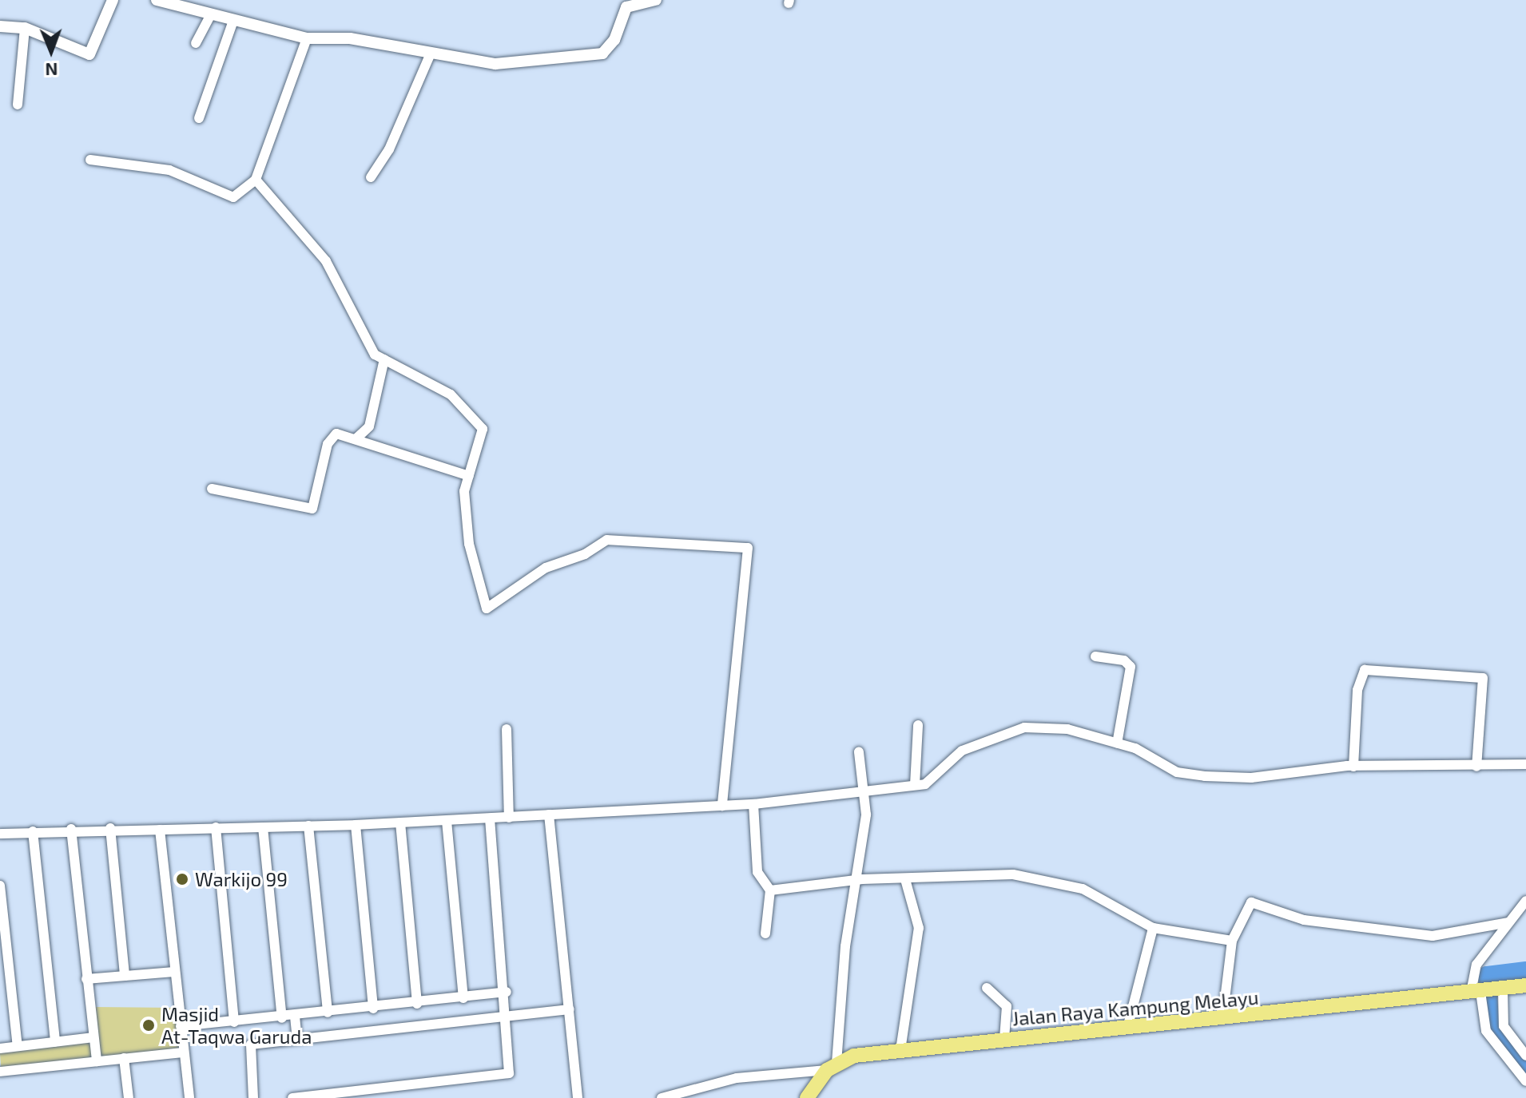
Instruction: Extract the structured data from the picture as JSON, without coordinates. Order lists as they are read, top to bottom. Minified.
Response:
{"streets":{"main road":["Jalan Raya Kampung Melayu"]},"places":["Warkijo 99","Masjid At-Taqwa Garuda"],"north":"bottom"}
